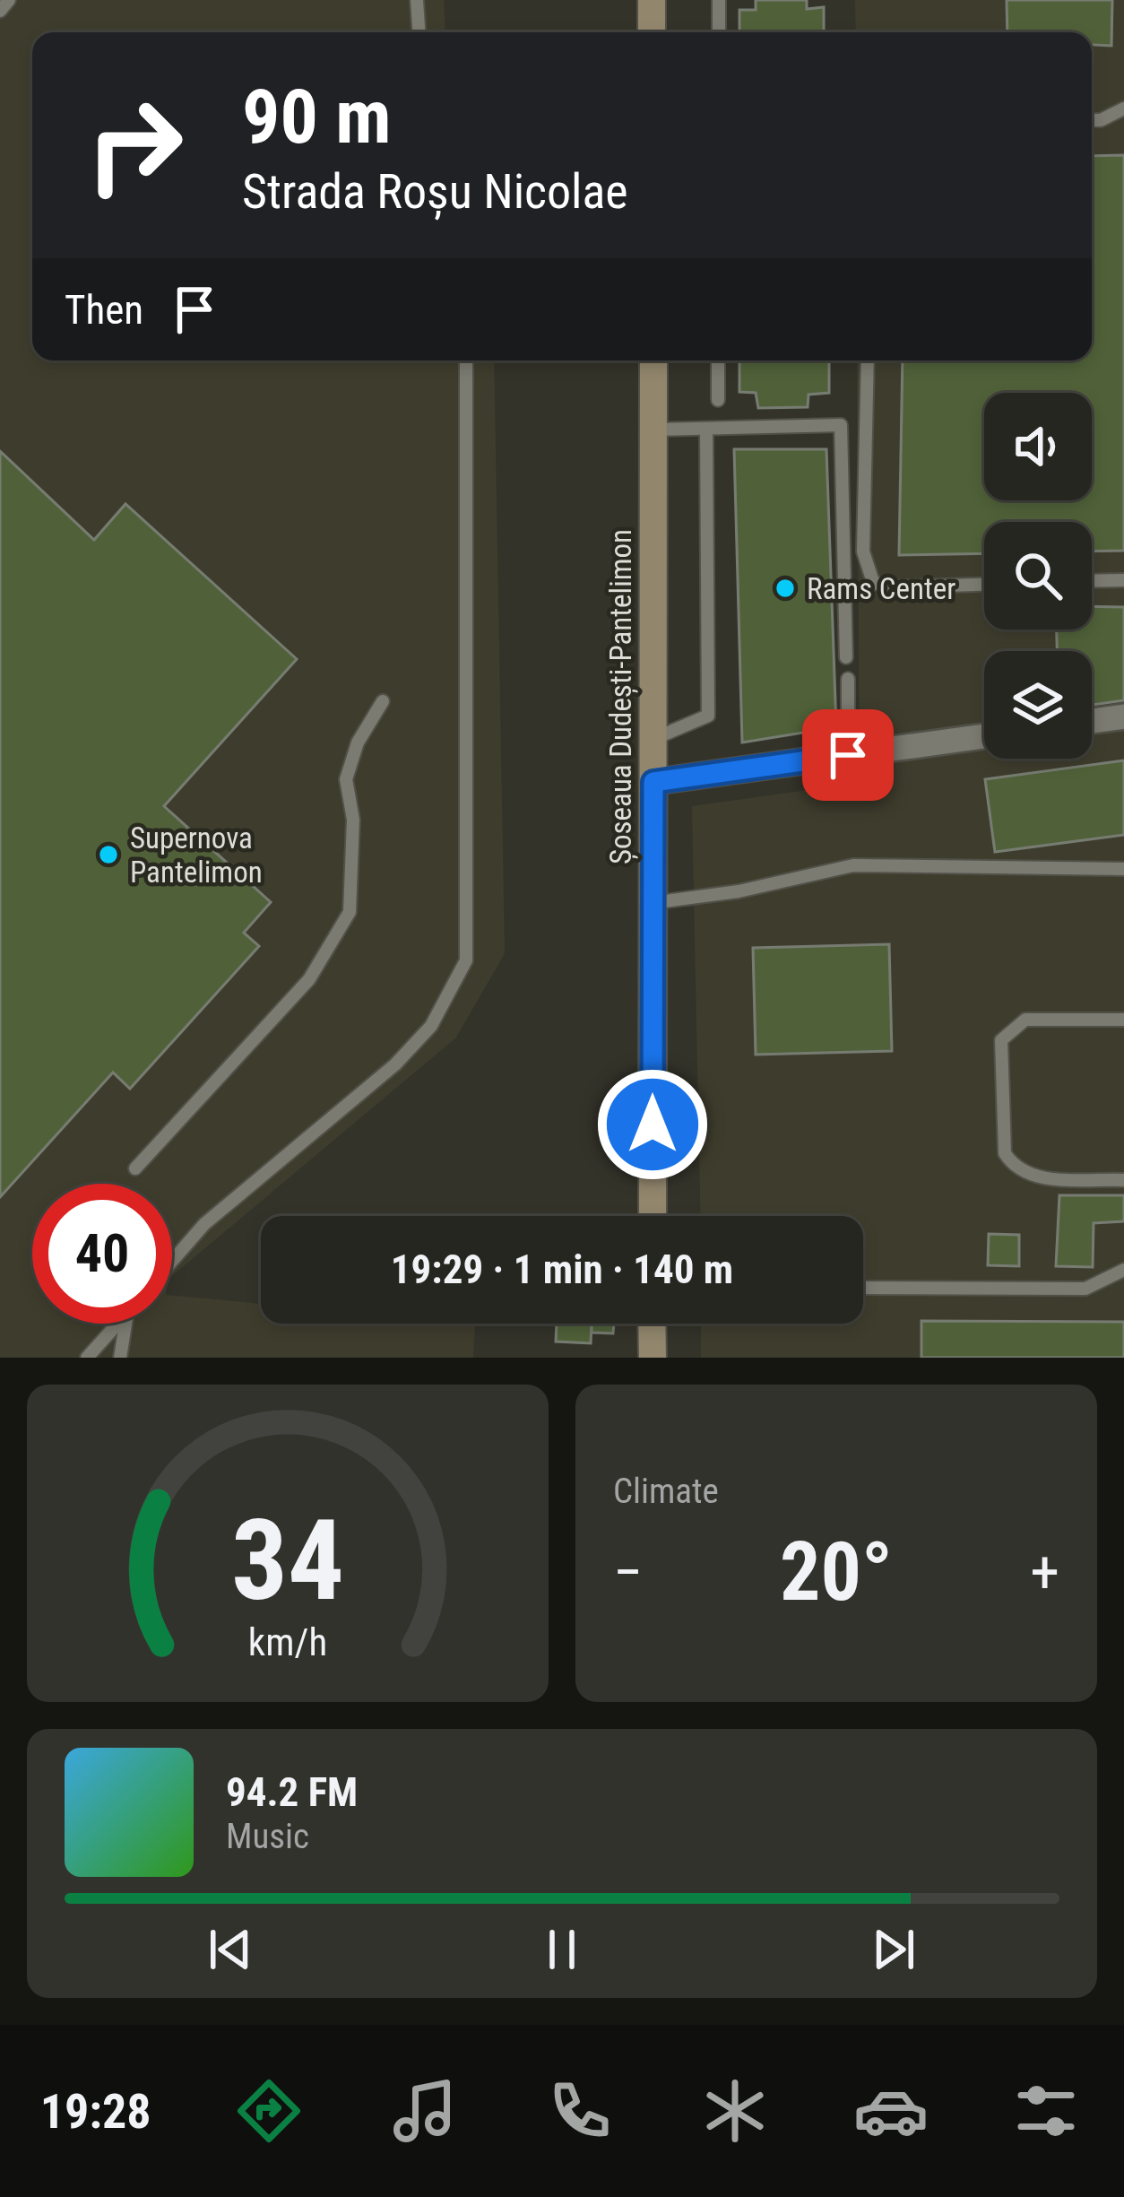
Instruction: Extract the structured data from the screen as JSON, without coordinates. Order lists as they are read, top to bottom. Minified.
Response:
{"streets":{"street":["Șoseaua Dudești-Pantelimon"]},"places":["Rams Center","Supernova Pantelimon"],"page":{"turn":["90 m","Strada Roșu Nicolae"],"then":"Then","limit":"40","trip":"19:29 · 1 min · 140 m","tile":"Climate","heat":["−","20°","+"],"song":["94.2 FM","Music"],"tabs":"19:28","gauge":["34","km/h"]}}
